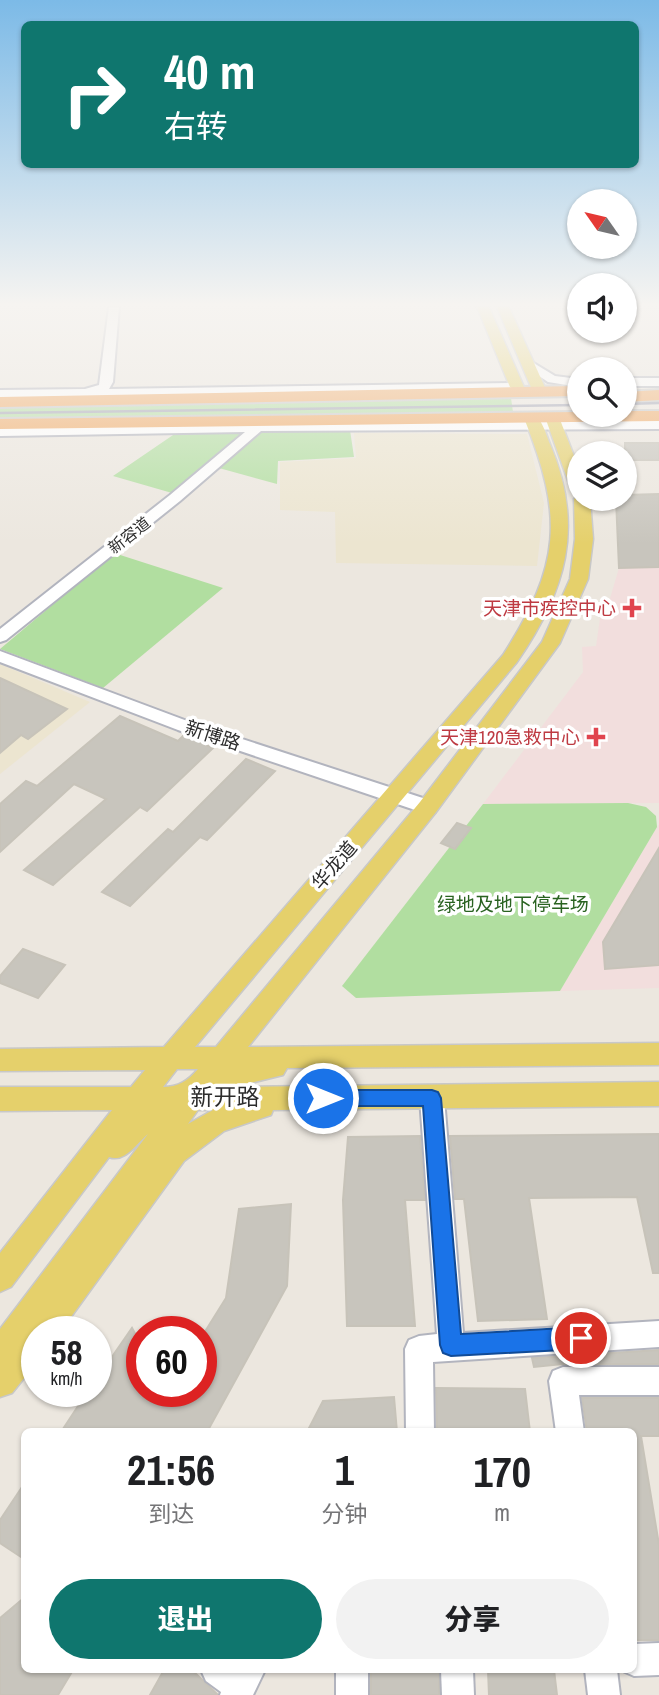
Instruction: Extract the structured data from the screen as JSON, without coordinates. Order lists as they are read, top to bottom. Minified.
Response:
{"streets":{"main road":["华龙道","新开路"],"street":["新容道","新博路"]},"crossings":[["新博路","华龙道"],["华龙道","新开路"]],"parks":["绿地及地下停车场"],"places":{"health":["天津市疾控中心","天津120急救中心"]},"north":"top left","page":{"turn":["40 m","右转"],"speed":"58 km/h","limit":"60","eta":["21:56","到达","1","分钟","170","m"],"buttons":["退出","分享"]}}
